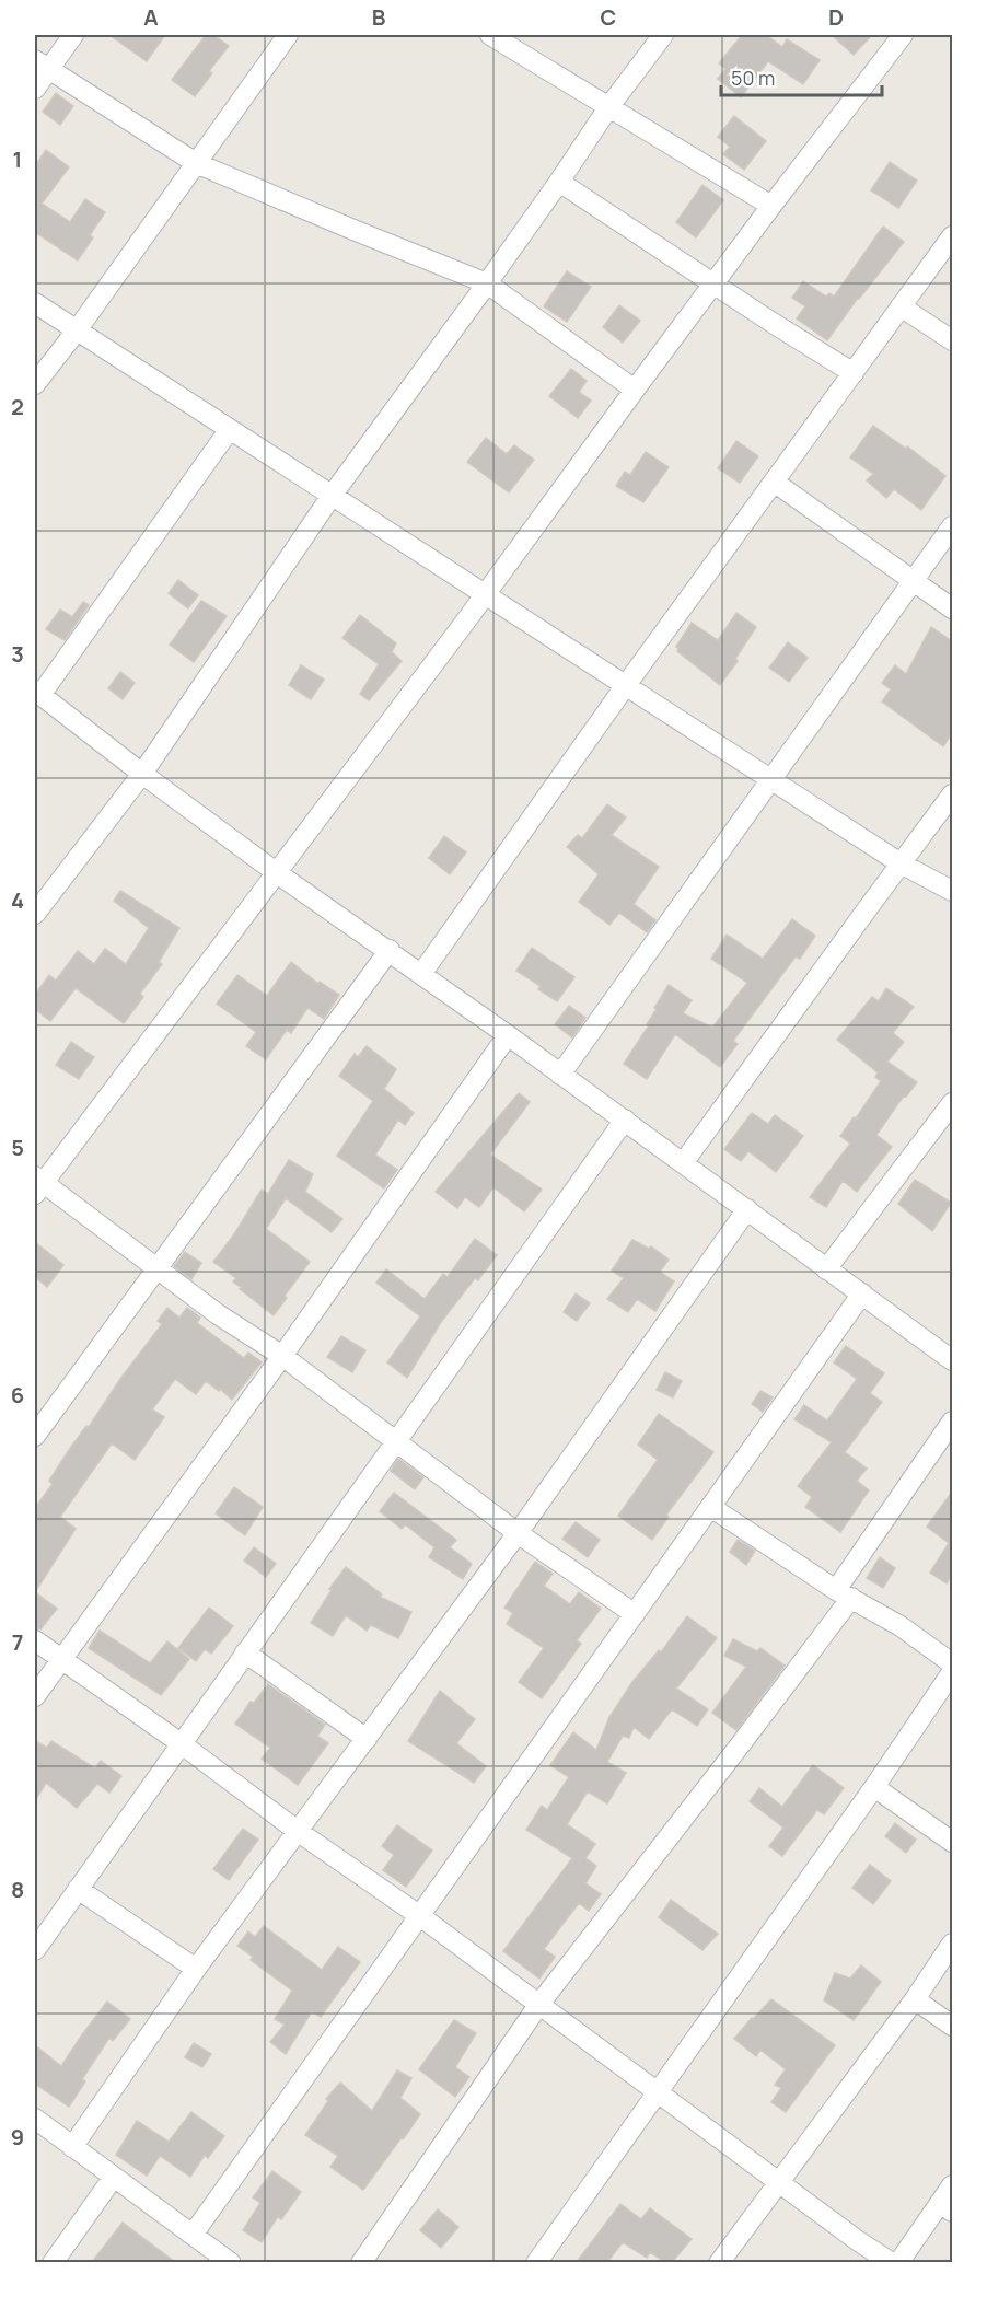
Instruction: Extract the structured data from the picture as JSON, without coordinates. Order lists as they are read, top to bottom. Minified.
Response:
{"scale_bar":"50 m","grid":{"columns":["A","B","C","D"],"rows":["1","2","3","4","5","6","7","8","9"]}}
